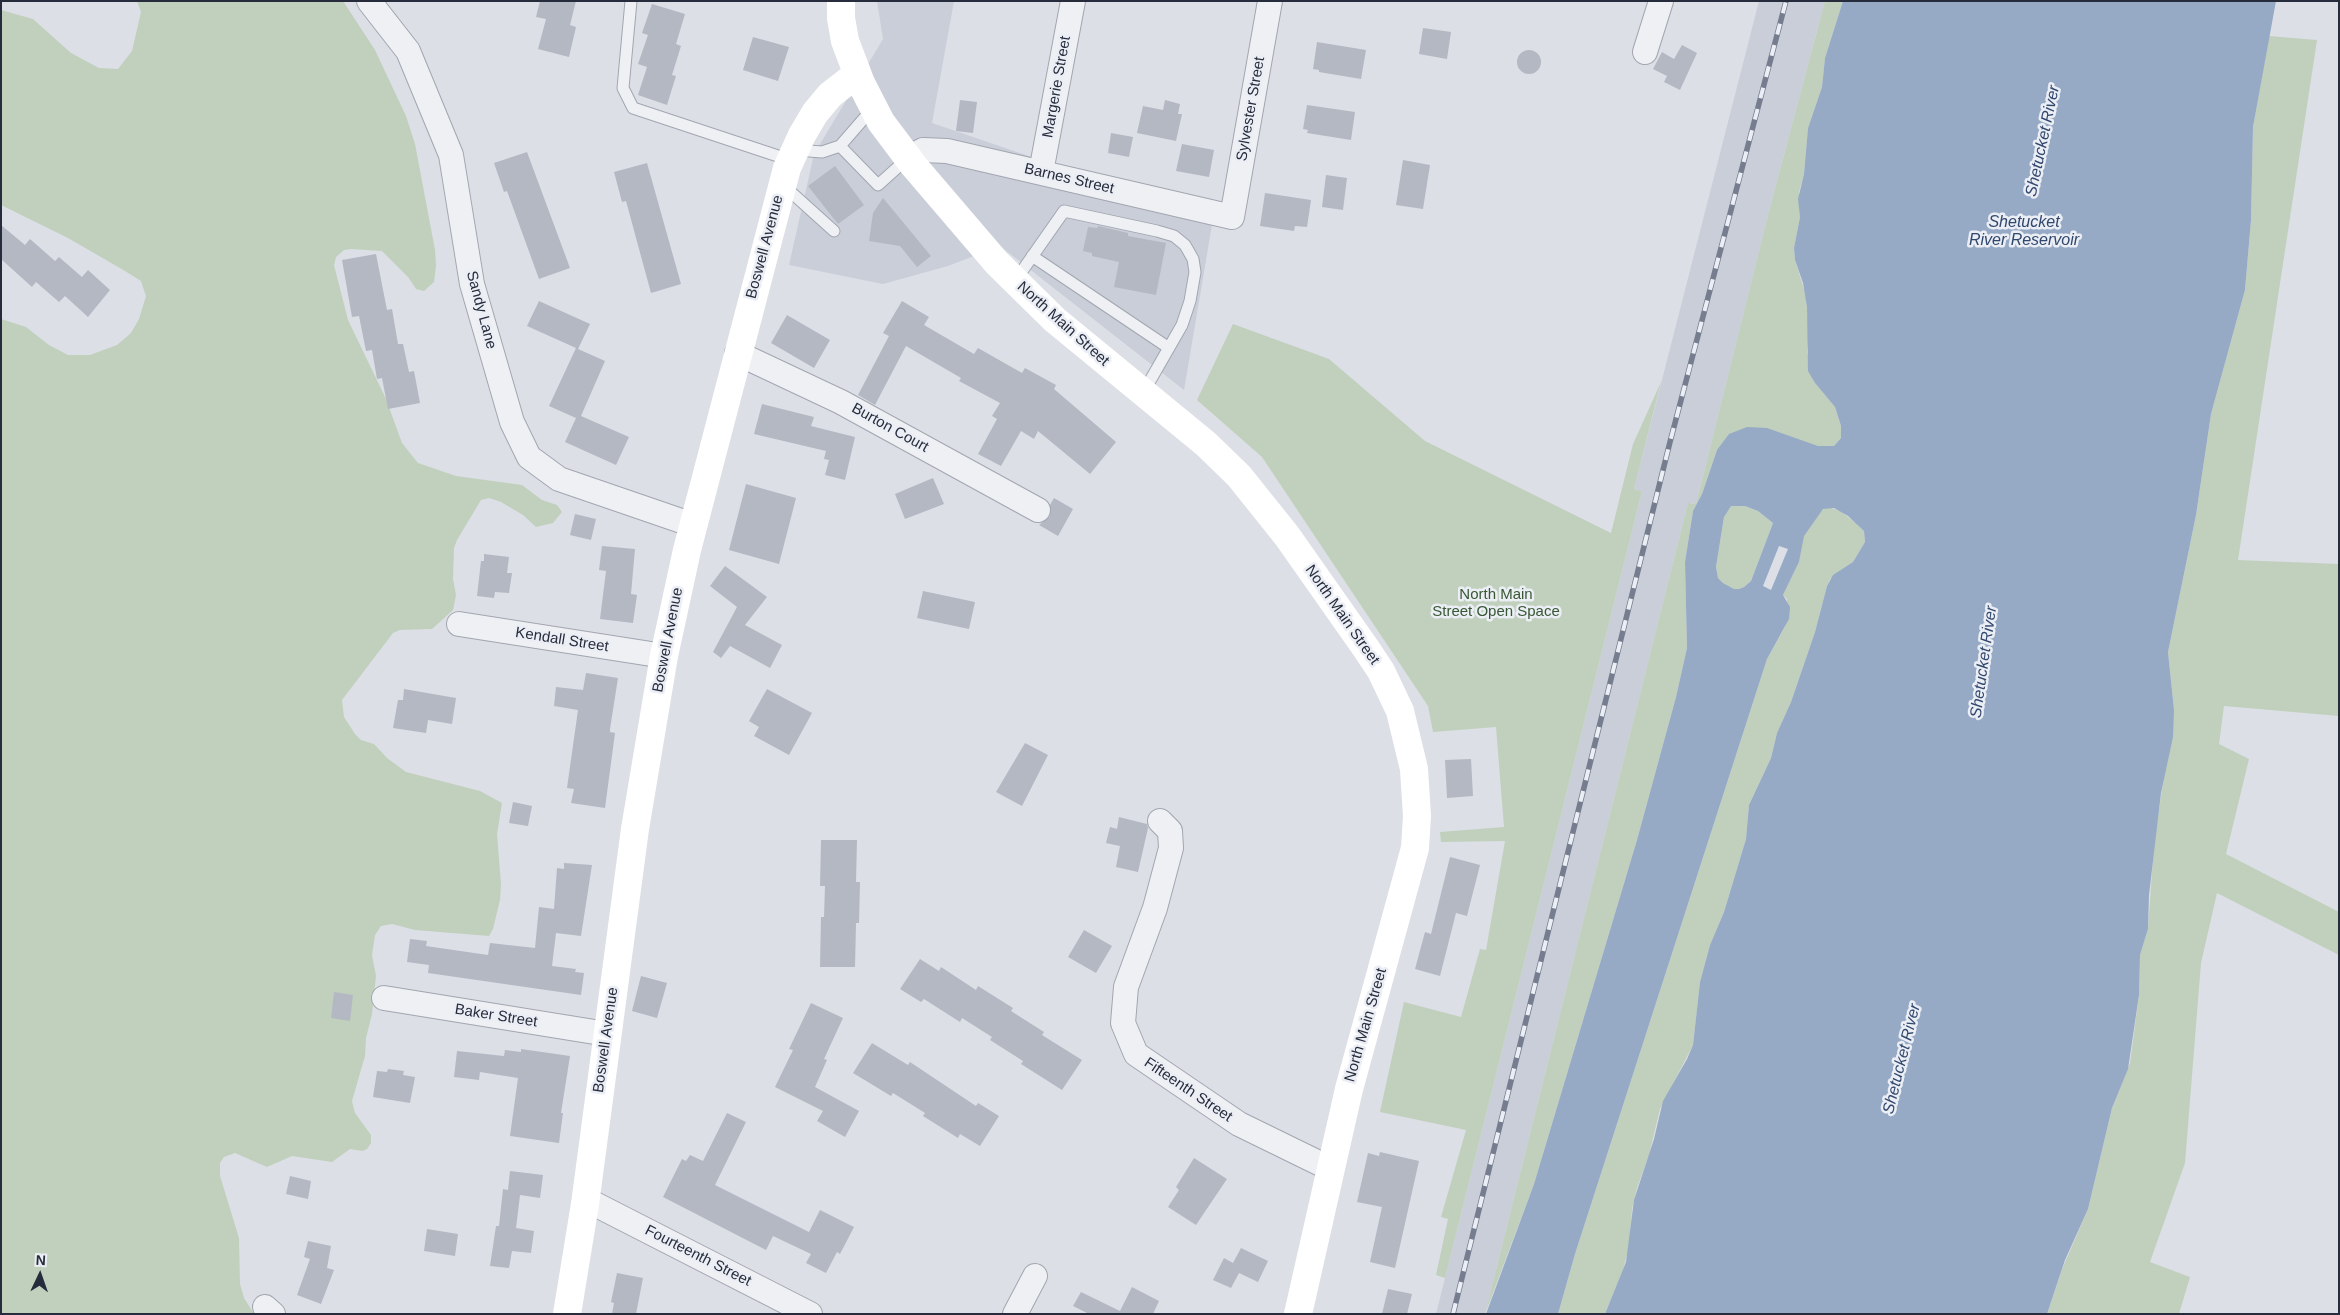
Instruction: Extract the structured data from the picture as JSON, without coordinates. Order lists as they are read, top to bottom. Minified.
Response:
{"streets":{"main road":["Boswell Avenue","North Main Street"],"street":["Margerie Street","Sylvester Street","Barnes Street","Sandy Lane","Burton Court","Kendall Street","Baker Street","Fifteenth Street","Fourteenth Street"]},"crossings":[["Margerie Street","Barnes Street"],["Sylvester Street","Barnes Street"],["Barnes Street","North Main Street"],["Boswell Avenue","Sandy Lane"],["Boswell Avenue","North Main Street"],["Boswell Avenue","Burton Court"],["Boswell Avenue","Kendall Street"],["Boswell Avenue","Baker Street"],["Boswell Avenue","Fourteenth Street"],["North Main Street","Fifteenth Street"]],"water":["Shetucket River","Shetucket River Reservoir"],"parks":["North Main Street Open Space"],"north":"top"}
